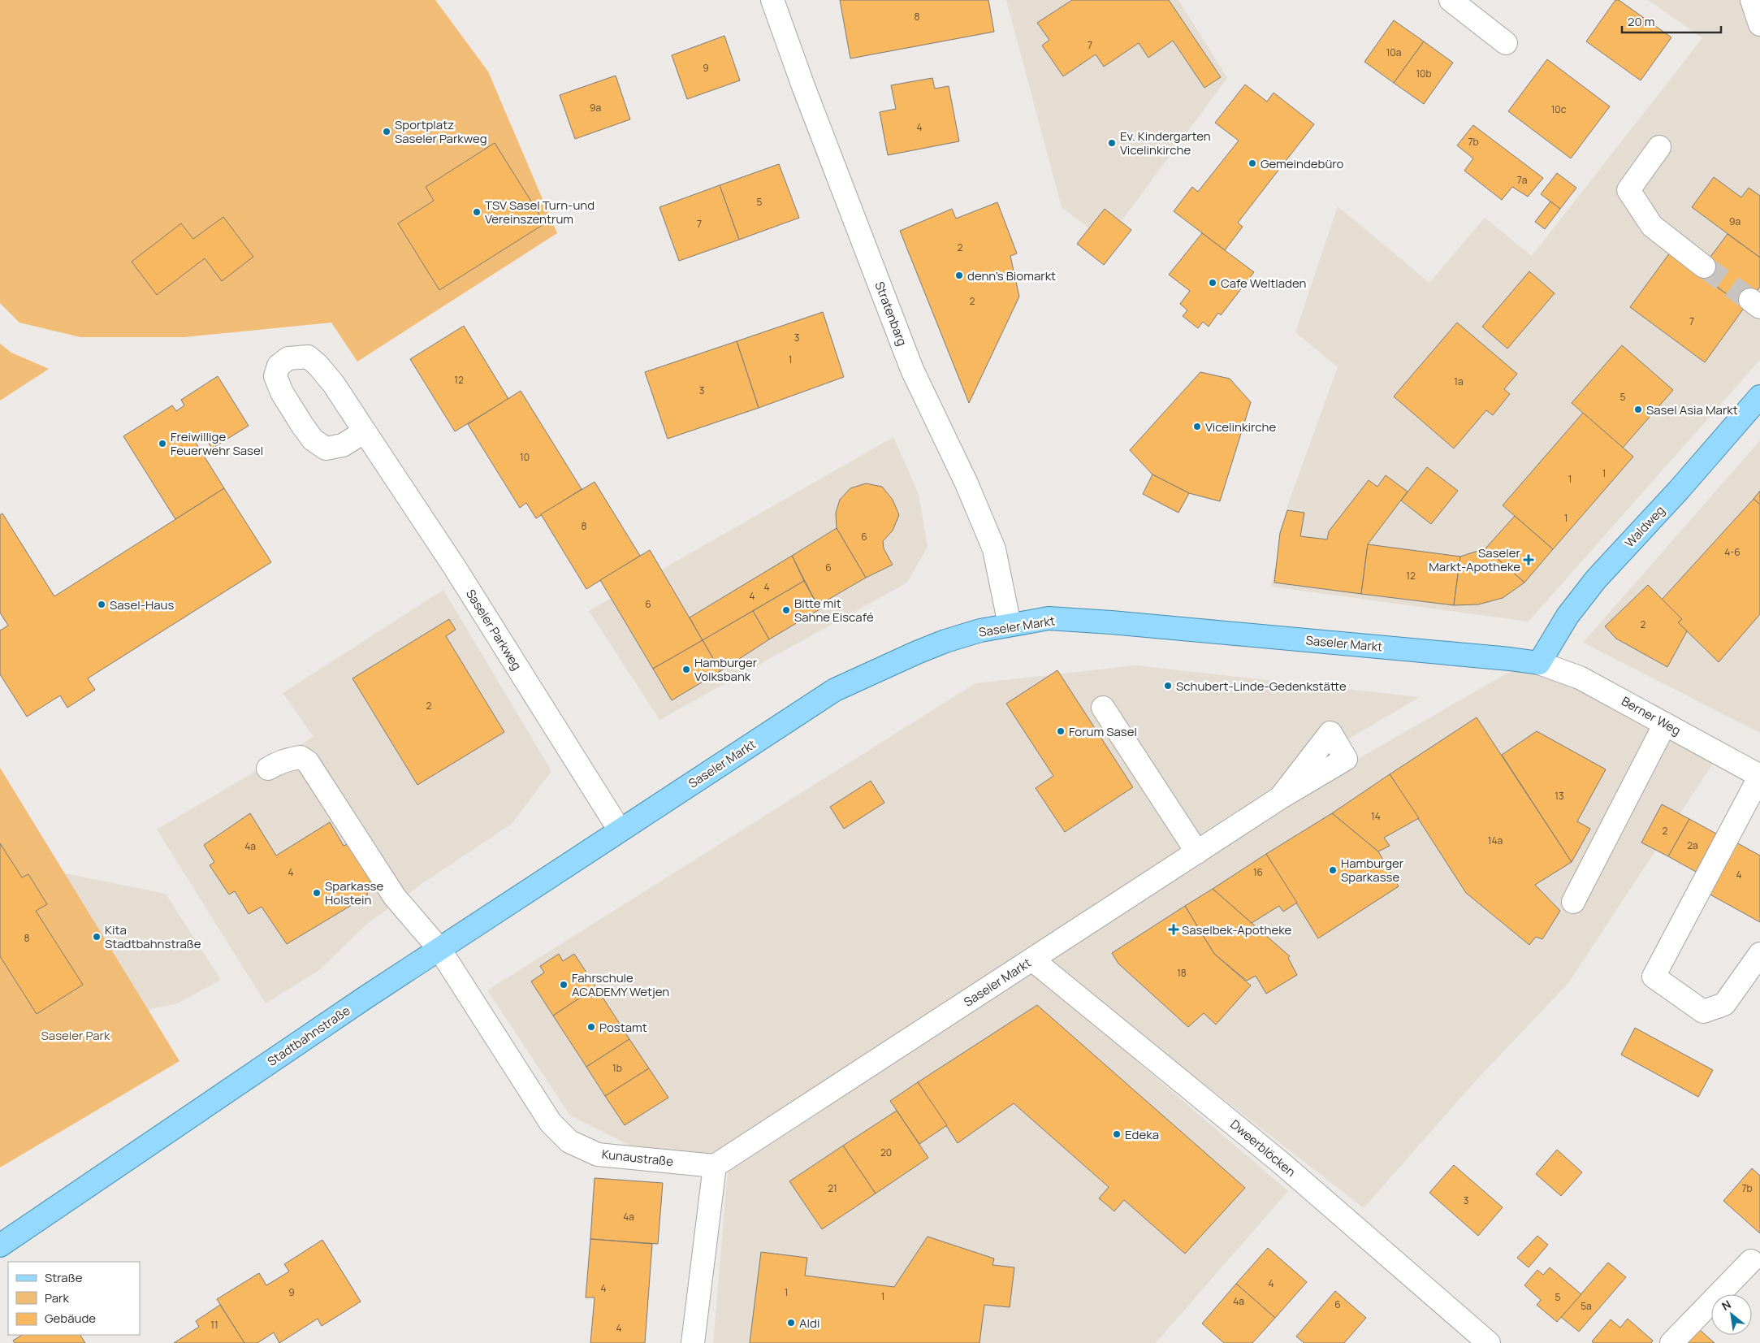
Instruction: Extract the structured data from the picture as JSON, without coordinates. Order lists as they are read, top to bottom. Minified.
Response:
{"streets":{"main road":["Waldweg","Saseler Markt","Stadtbahnstraße"],"street":["Stratenbarg","Saseler Parkweg","Berner Weg","Dweerblöcken","Kunaustraße"]},"crossings":[["Stratenbarg","Saseler Markt"],["Waldweg","Saseler Markt"],["Waldweg","Berner Weg"],["Saseler Markt","Saseler Parkweg"],["Saseler Markt","Berner Weg"],["Saseler Markt","Stadtbahnstraße"],["Saseler Markt","Dweerblöcken"],["Saseler Markt","Kunaustraße"],["Saseler Parkweg","Stadtbahnstraße"],["Stadtbahnstraße","Kunaustraße"]],"parks":["Saseler Park"],"places":{"other":["Sportplatz Saseler Parkweg","Ev. Kindergarten Vicelinkirche","Gemeindebüro","TSV Sasel Turn-und Vereinszentrum","denn's Biomarkt","Cafe Weltladen","Sasel Asia Markt","Vicelinkirche","Freiwillige Feuerwehr Sasel","Sasel-Haus","Bitte mit Sahne Eiscafé","Hamburger Volksbank","Schubert-Linde-Gedenkstätte","Forum Sasel","Hamburger Sparkasse","Sparkasse Holstein","Kita Stadtbahnstraße","Fahrschule ACADEMY Wetjen","Postamt","Edeka","Aldi"],"health":["Saseler Markt-Apotheke","Saselbek-Apotheke"]},"house_numbers":["8","7","10a","9","10b","9a","10c","4","7b","7a","5","9a","7","2","2","7","3","1","12","1a","3","5","10","1","1","1","8","6","4-6","6","12","4","4","6","2","2","13","14","2","14a","2a","4a","4","16","4","8","18","1b","20","21","7b","3","4a","4","4","9","1","1","5","4a","6","5a","11","4"],"legend":["Straße","Park","Gebäude"],"scale_bar":"20 m","north":"top left"}
